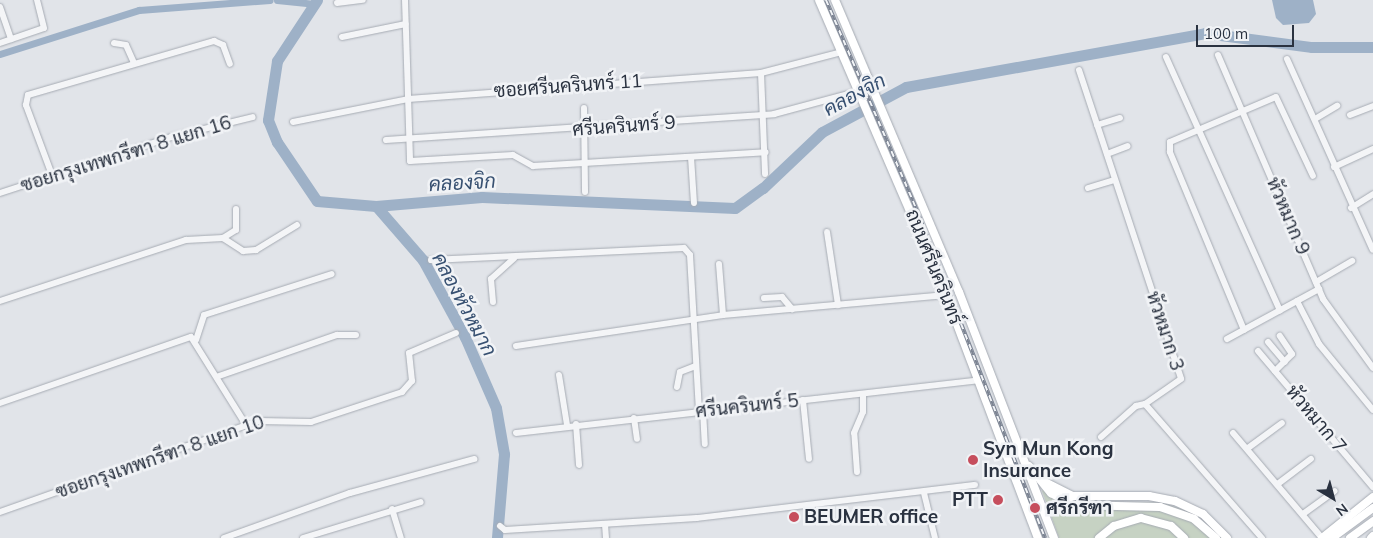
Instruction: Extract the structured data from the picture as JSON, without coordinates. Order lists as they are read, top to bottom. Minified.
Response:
{"streets":{"main road":["ถนนศรีนครินทร์"],"street":["ซอยศรีนครินทร์ 11","ศรีนครินทร์ 9","ซอยกรุงเทพกรีฑา 8 แยก 16","หัวหมาก 9","หัวหมาก 3","ศรีนครินทร์ 5","หัวหมาก 7","ซอยกรุงเทพกรีฑา 8 แยก 10"]},"crossings":[["ซอยศรีนครินทร์ 11","ถนนศรีนครินทร์"],["ศรีนครินทร์ 9","ถนนศรีนครินทร์"],["ถนนศรีนครินทร์","ศรีนครินทร์ 5"]],"water":["คลองจิก","คลองหัวหมาก"],"places":["Syn Mun Kong Insurance","PTT","ศรีกรีฑา","BEUMER office"],"scale_bar":"100 m","north":"bottom right"}
